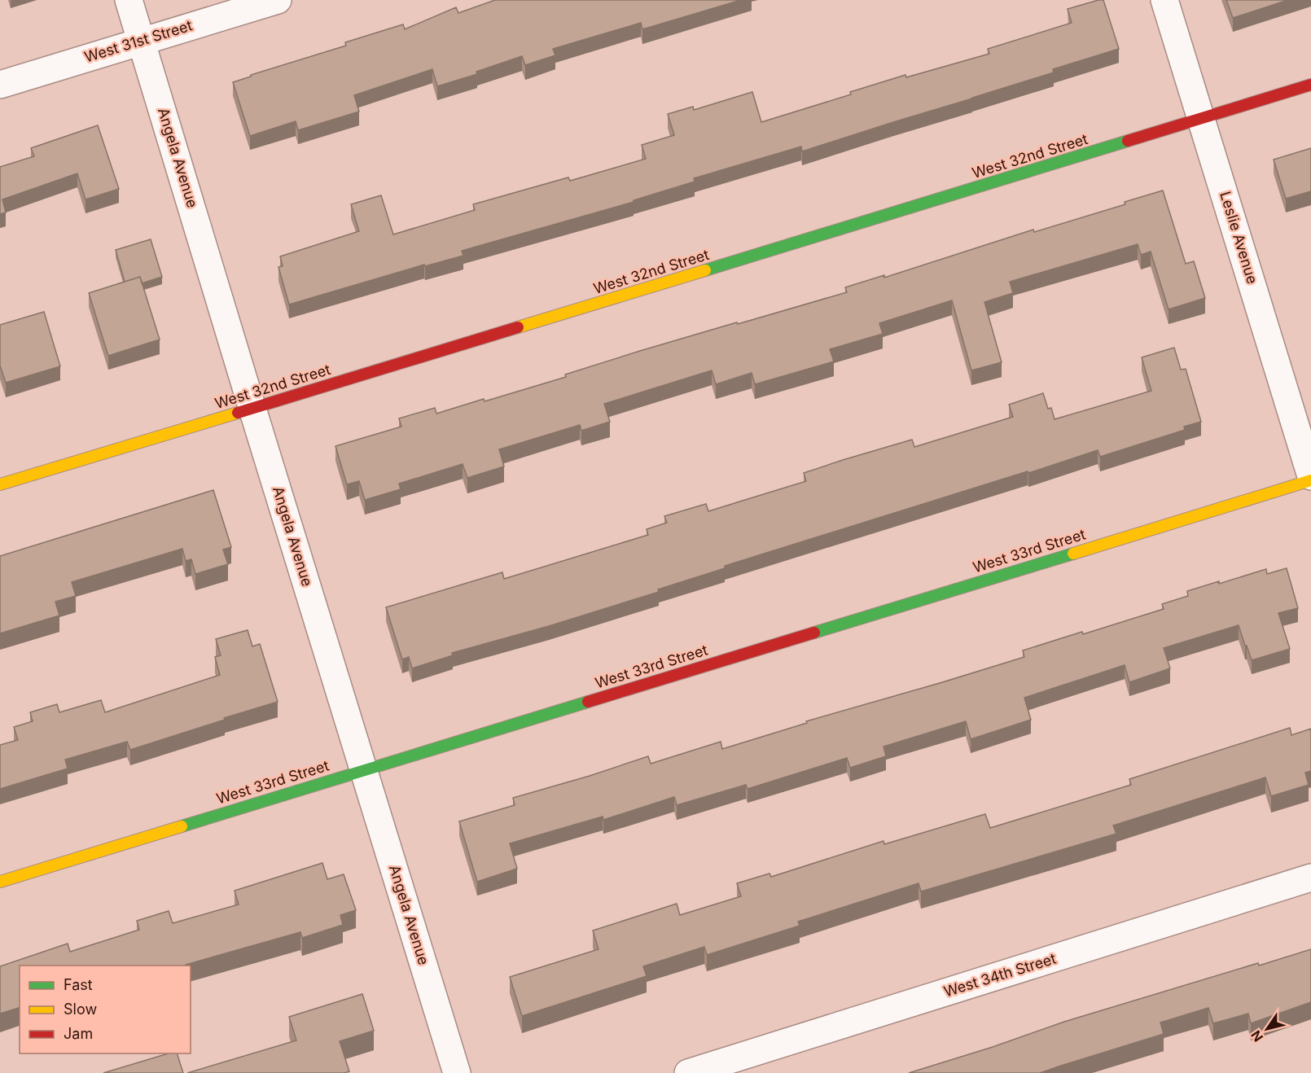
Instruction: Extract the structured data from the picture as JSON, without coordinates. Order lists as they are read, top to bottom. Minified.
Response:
{"streets":{"street":["West 31st Street","West 32nd Street","Angela Avenue","Leslie Avenue","West 33rd Street","West 34th Street"]},"crossings":[["West 31st Street","Angela Avenue"],["West 32nd Street","Angela Avenue"],["West 32nd Street","Leslie Avenue"],["Angela Avenue","West 33rd Street"]],"legend":["Fast","Slow","Jam"],"north":"bottom left"}
